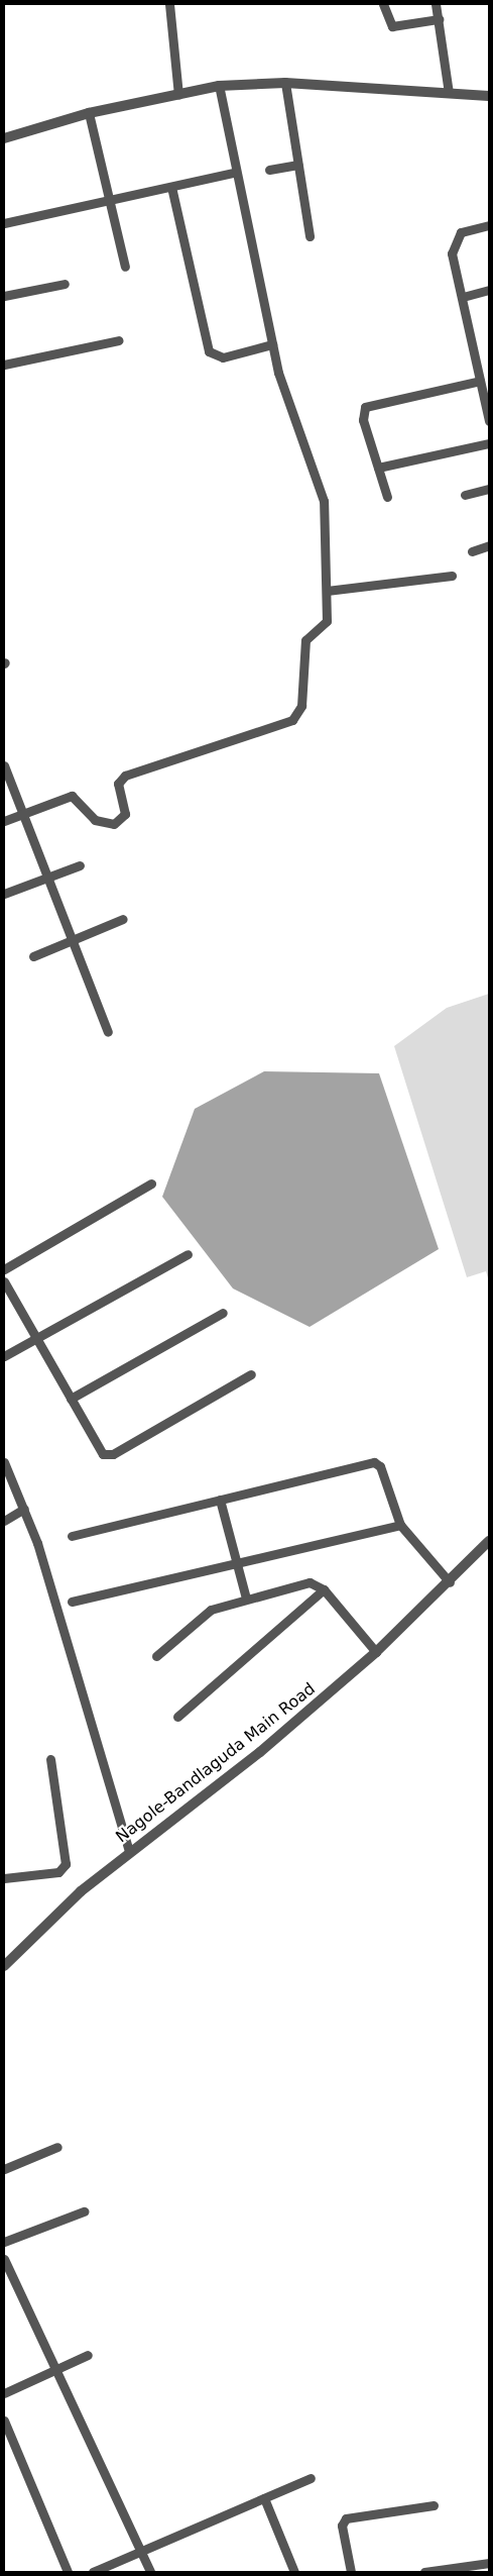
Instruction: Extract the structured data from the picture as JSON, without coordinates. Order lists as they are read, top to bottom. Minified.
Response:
{"streets":{"street":["Nagole-Bandlaguda Main Road"]}}
